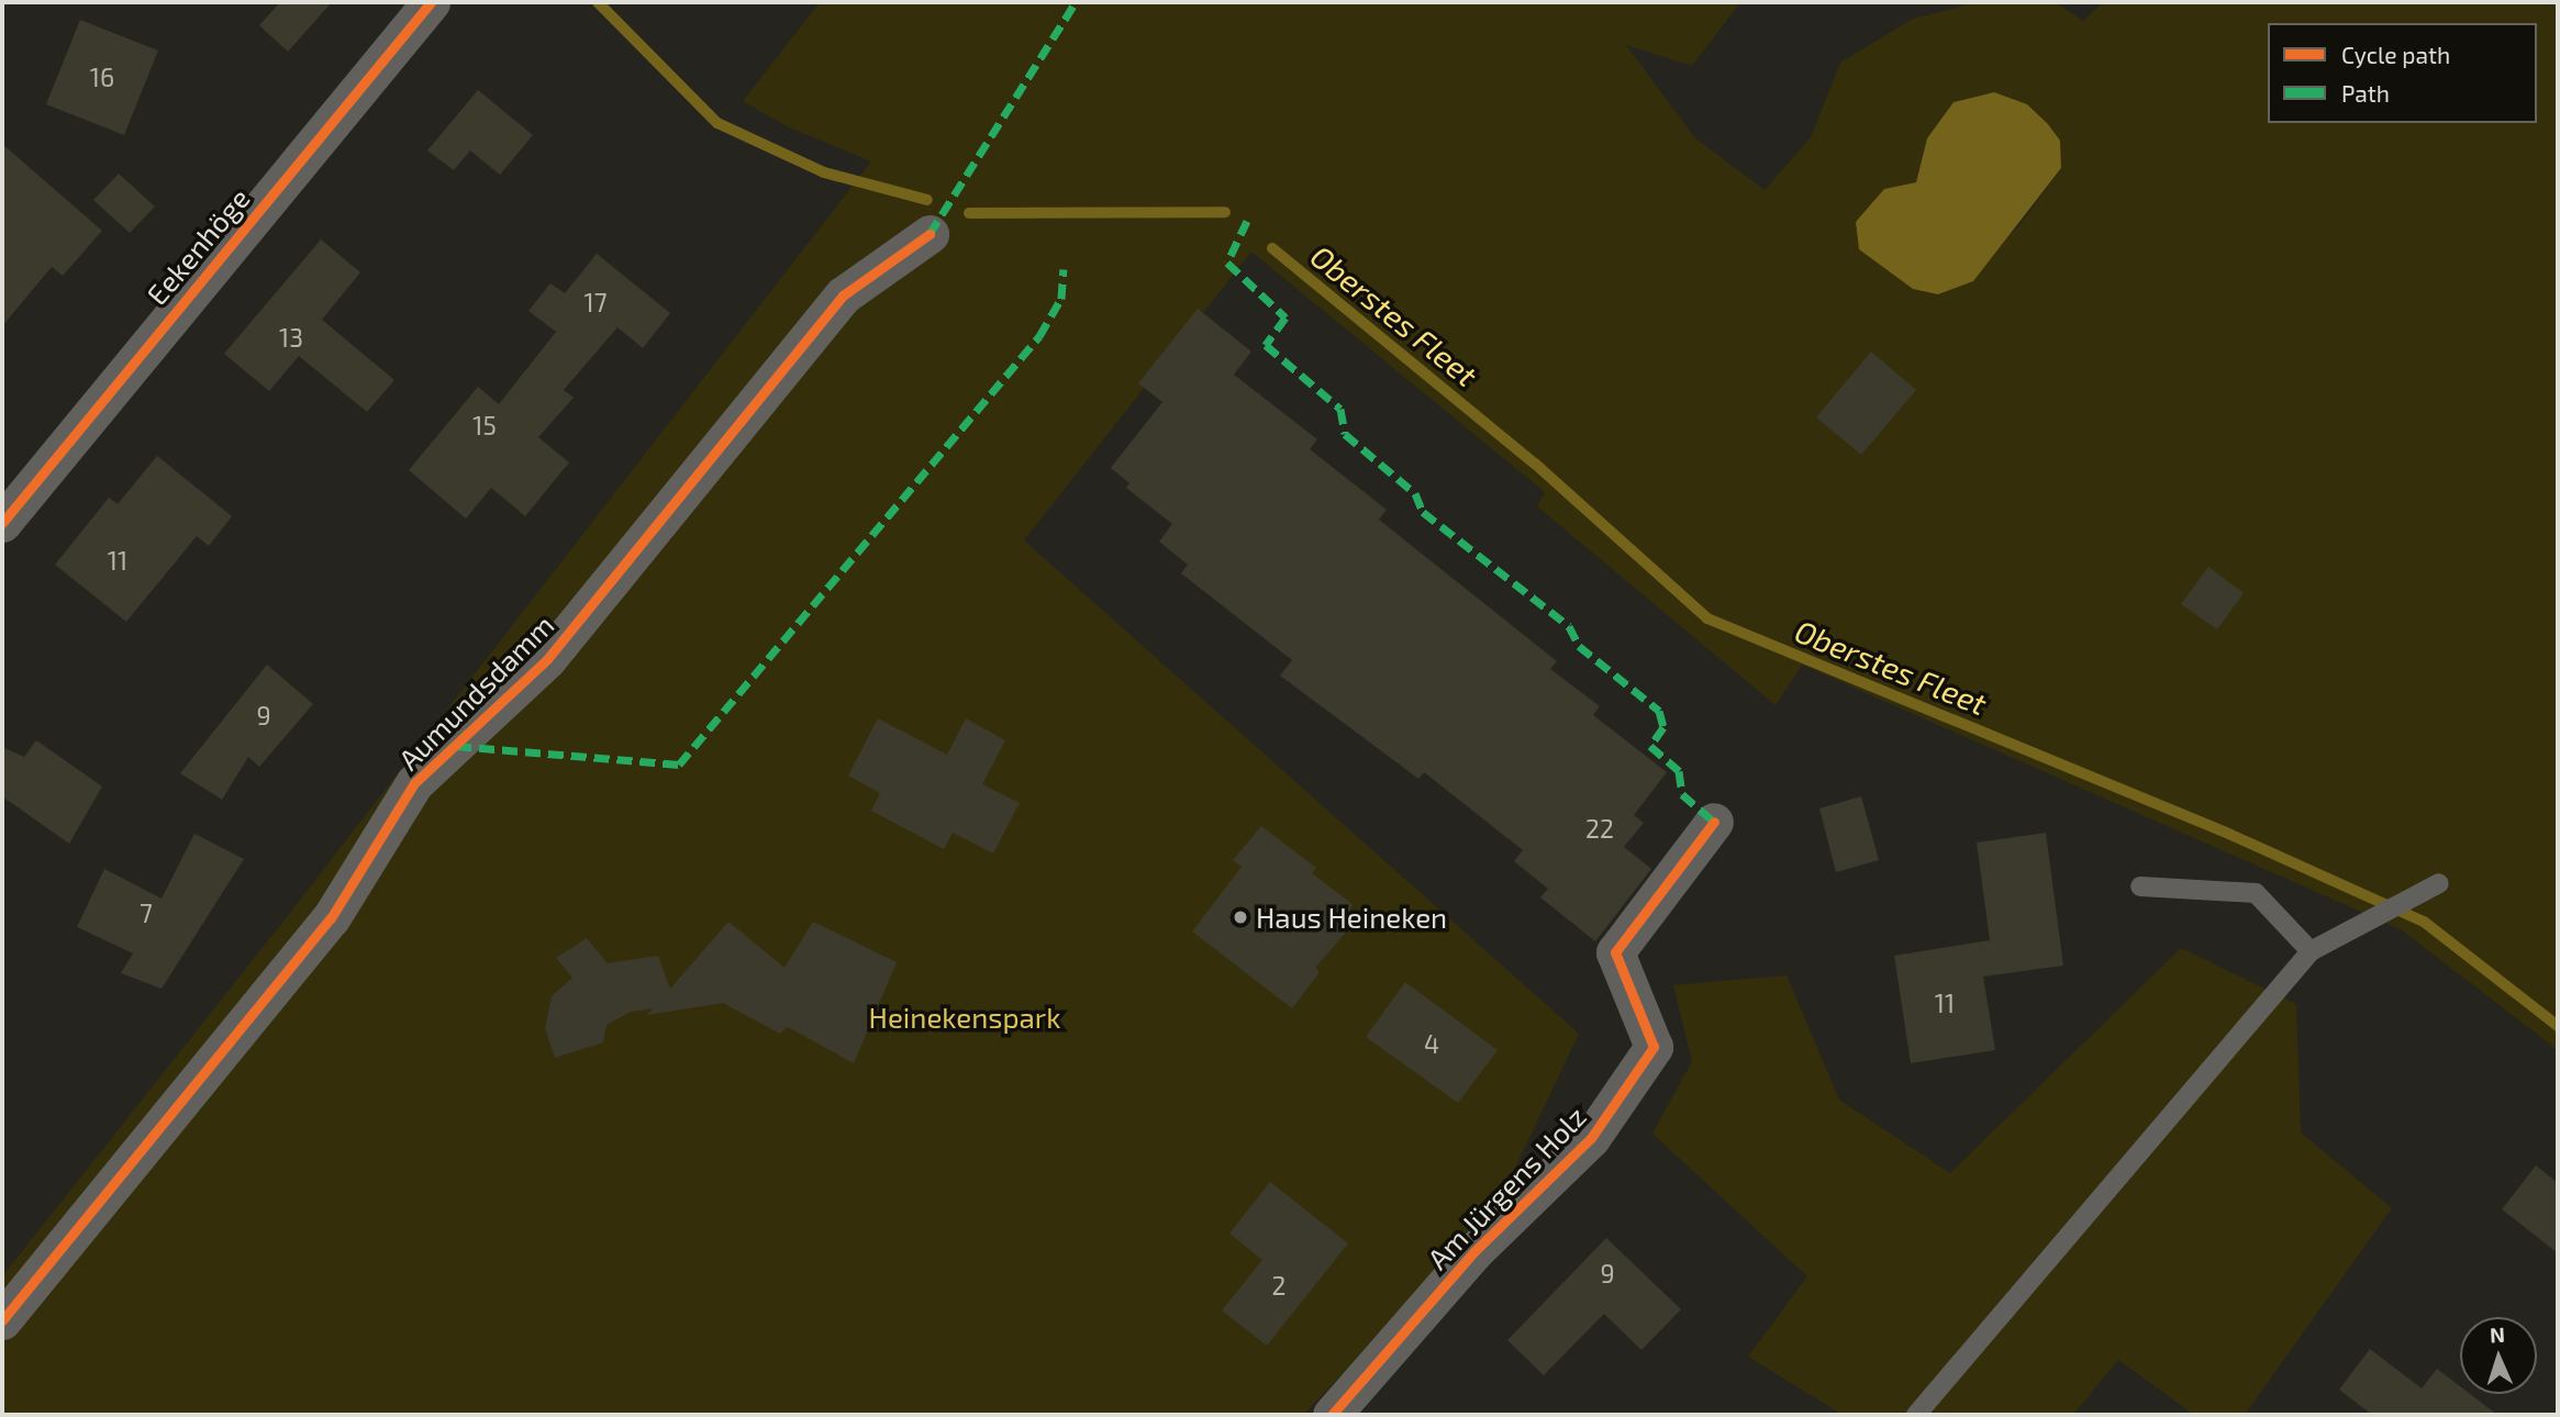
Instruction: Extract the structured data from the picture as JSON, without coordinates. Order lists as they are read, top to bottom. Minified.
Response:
{"streets":{"street":["Eekenhöge","Aumundsdamm","Am Jürgens Holz"]},"water":["Oberstes Fleet"],"parks":["Heinekenspark"],"places":["Haus Heineken"],"house_numbers":["16","17","13","15","11","9","22","7","11","4","9","2"],"legend":["Cycle path","Path"],"north":"top"}
